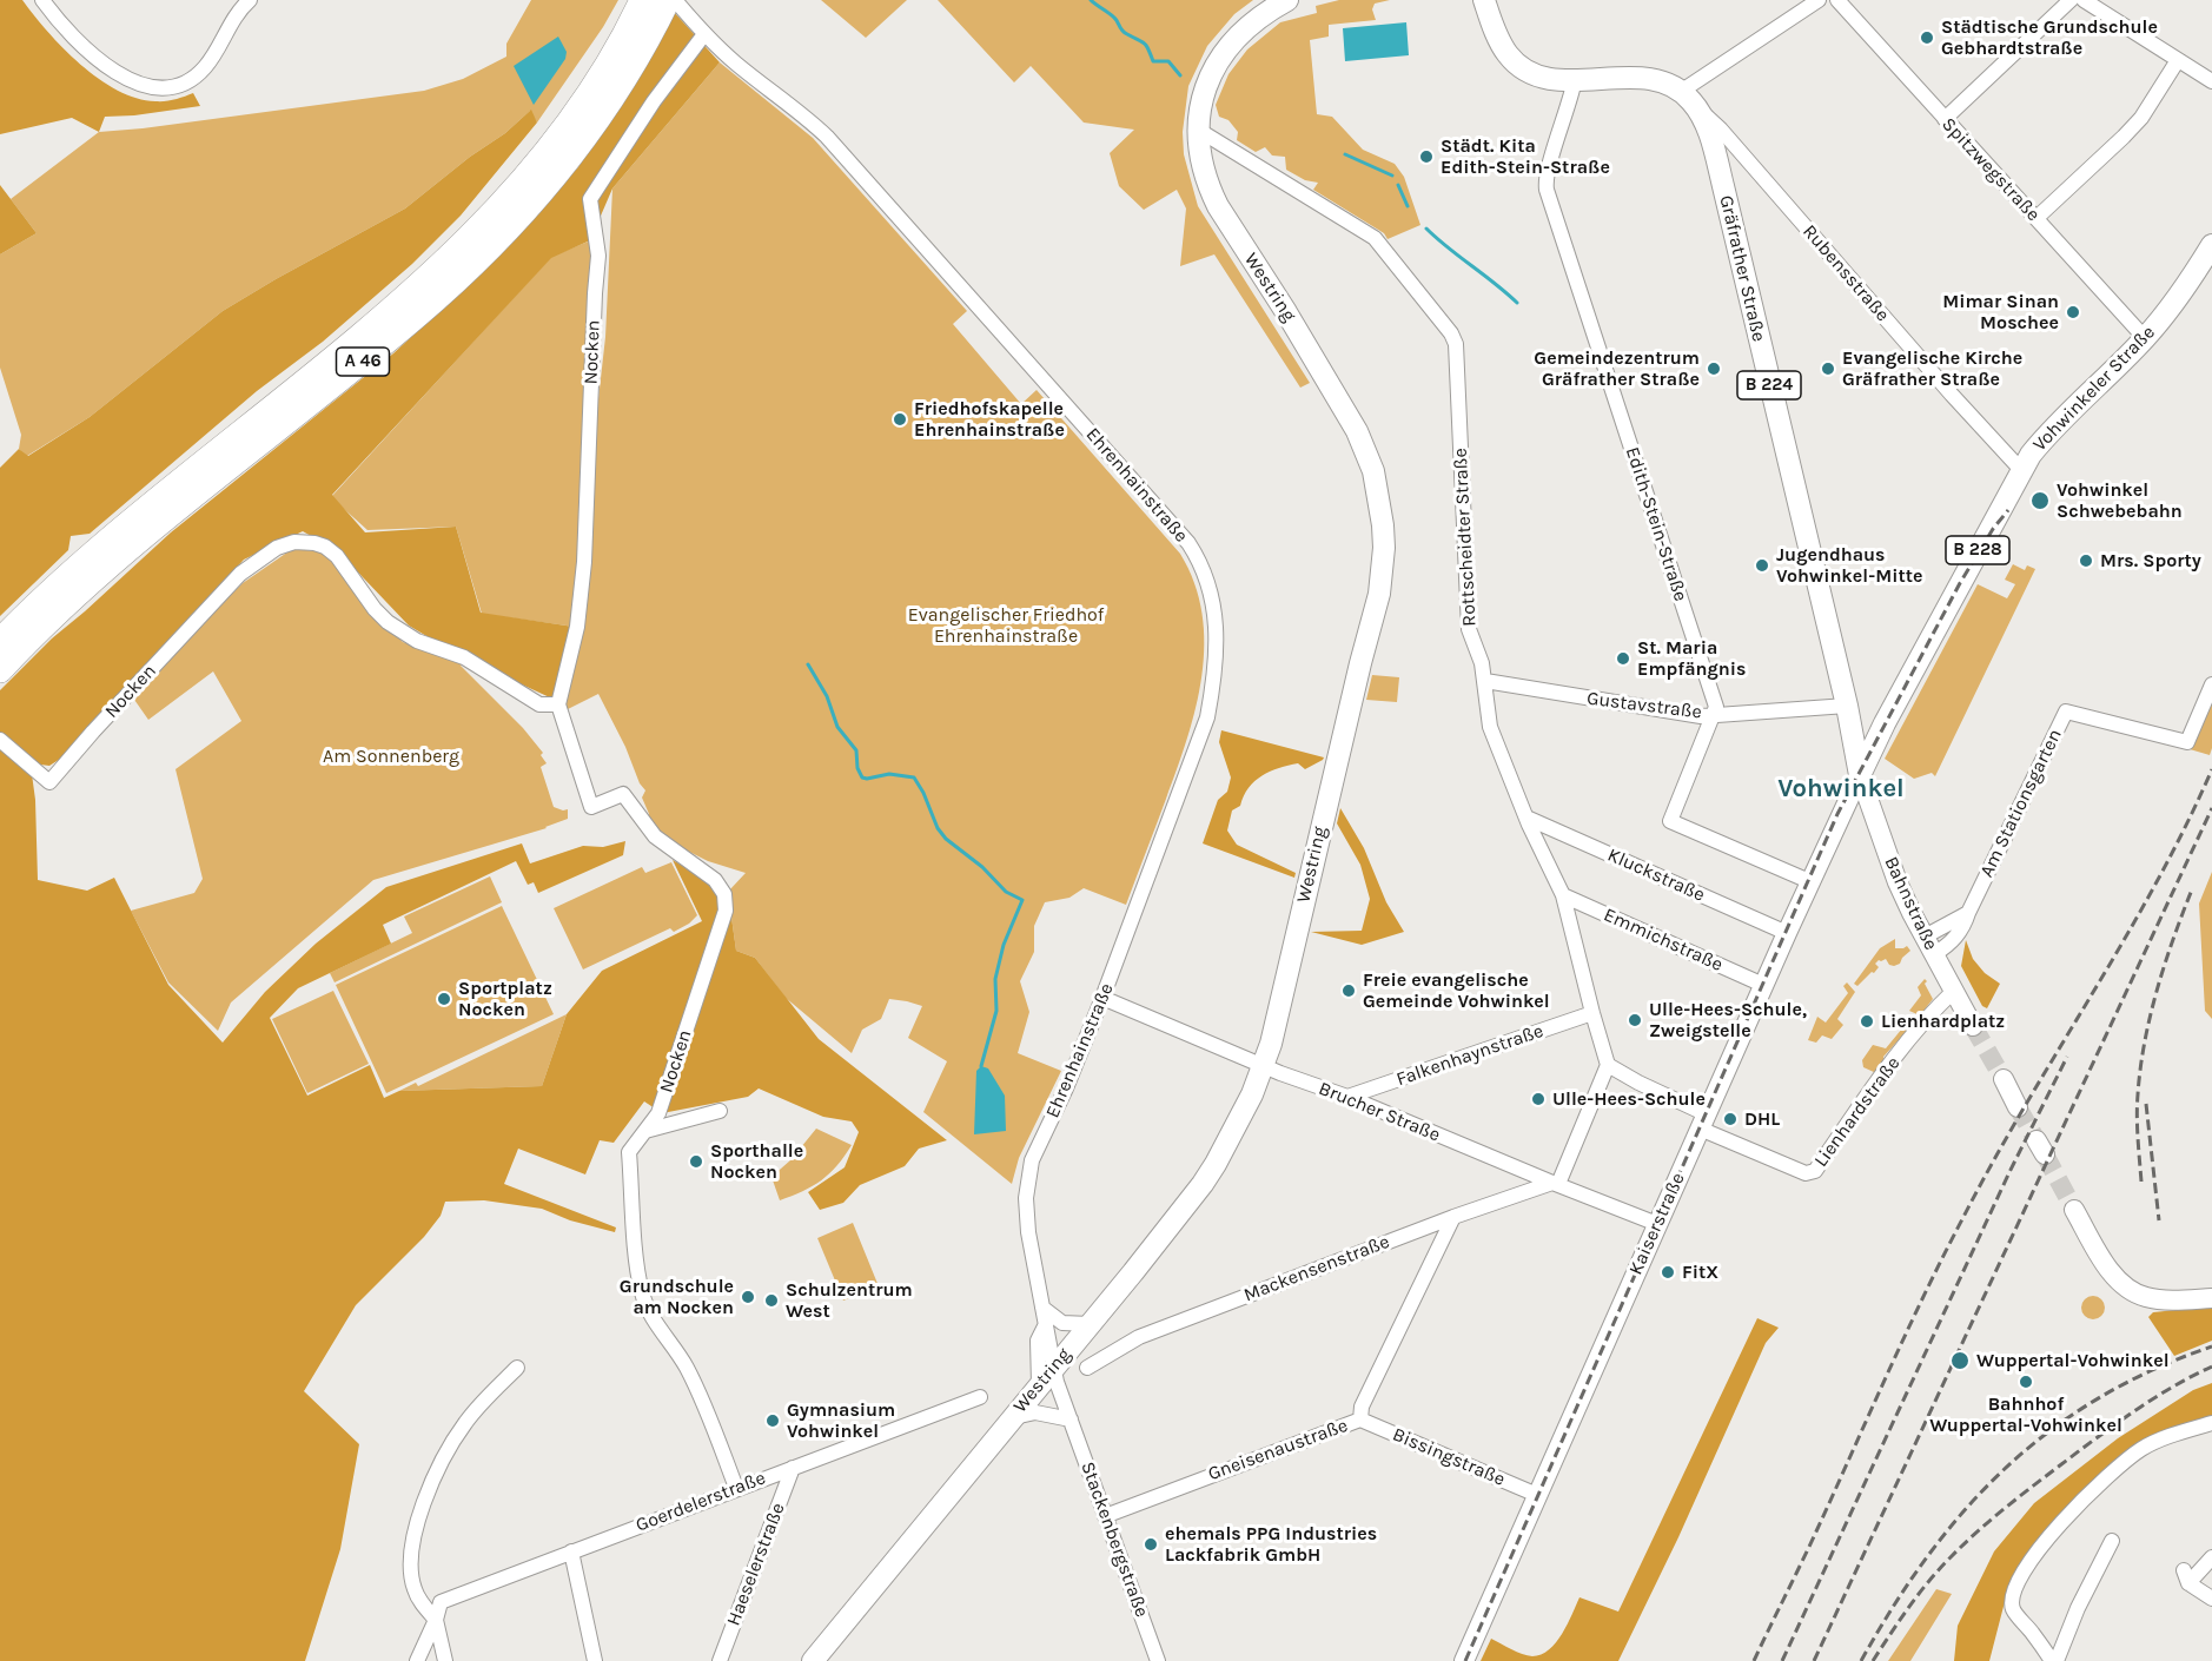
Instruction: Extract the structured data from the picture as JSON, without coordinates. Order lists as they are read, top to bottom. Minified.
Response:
{"streets":{"highway":["A 46"],"main road":["Gräfrather Straße","Westring","B 224","Vohwinkeler Straße","B 228","Bahnstraße","Kaiserstraße"],"street":["Spitzwegstraße","Rubensstraße","Nocken","Ehrenhainstraße","Edith-Stein-Straße","Rottscheidter Straße","Gustavstraße","Am Stationsgarten","Kluckstraße","Emmichstraße","Falkenhaynstraße","Brucher Straße","Lienhardstraße","Mackensenstraße","Gneisenaustraße","Bissingstraße","Goerdelerstraße","Stackenbergstraße","Haeselerstraße"]},"crossings":[["Spitzwegstraße","Vohwinkeler Straße"],["Gräfrather Straße","Rubensstraße"],["Gräfrather Straße","Vohwinkeler Straße"],["Gräfrather Straße","Edith-Stein-Straße"],["Gräfrather Straße","Gustavstraße"],["Gräfrather Straße","Bahnstraße"],["Gräfrather Straße","Kaiserstraße"],["Rubensstraße","Vohwinkeler Straße"],["Westring","Ehrenhainstraße"],["Westring","Rottscheidter Straße"],["Westring","Brucher Straße"],["Westring","Stackenbergstraße"],["Nocken","Ehrenhainstraße"],["Nocken","Goerdelerstraße"],["Vohwinkeler Straße","Bahnstraße"],["Vohwinkeler Straße","Kaiserstraße"],["Ehrenhainstraße","Brucher Straße"],["Ehrenhainstraße","Stackenbergstraße"],["Edith-Stein-Straße","Gustavstraße"],["Rottscheidter Straße","Gustavstraße"],["Rottscheidter Straße","Kluckstraße"],["Rottscheidter Straße","Emmichstraße"],["Rottscheidter Straße","Falkenhaynstraße"],["Am Stationsgarten","Bahnstraße"],["Kluckstraße","Kaiserstraße"],["Bahnstraße","Lienhardstraße"],["Bahnstraße","Kaiserstraße"],["Emmichstraße","Kaiserstraße"],["Falkenhaynstraße","Brucher Straße"],["Brucher Straße","Kaiserstraße"],["Brucher Straße","Mackensenstraße"],["Lienhardstraße","Kaiserstraße"],["Kaiserstraße","Bissingstraße"],["Mackensenstraße","Gneisenaustraße"],["Gneisenaustraße","Bissingstraße"],["Gneisenaustraße","Stackenbergstraße"],["Goerdelerstraße","Haeselerstraße"]],"districts":["Vohwinkel"],"parks":["Evangelischer Friedhof Ehrenhainstraße","Am Sonnenberg"],"places":["Städtische Grundschule Gebhardtstraße","Städt. Kita Edith-Stein-Straße","Mimar Sinan Moschee","Gemeindezentrum Gräfrather Straße","Evangelische Kirche Gräfrather Straße","Friedhofskapelle Ehrenhainstraße","Vohwinkel Schwebebahn","Mrs. Sporty","Jugendhaus Vohwinkel-Mitte","St. Maria Empfängnis","Freie evangelische Gemeinde Vohwinkel","Sportplatz Nocken","Ulle-Hees-Schule, Zweigstelle","Lienhardplatz","Ulle-Hees-Schule","DHL","Sporthalle Nocken","FitX","Grundschule am Nocken","Schulzentrum West","Wuppertal-Vohwinkel","Bahnhof Wuppertal-Vohwinkel","Gymnasium Vohwinkel","ehemals PPG Industries Lackfabrik GmbH"]}
